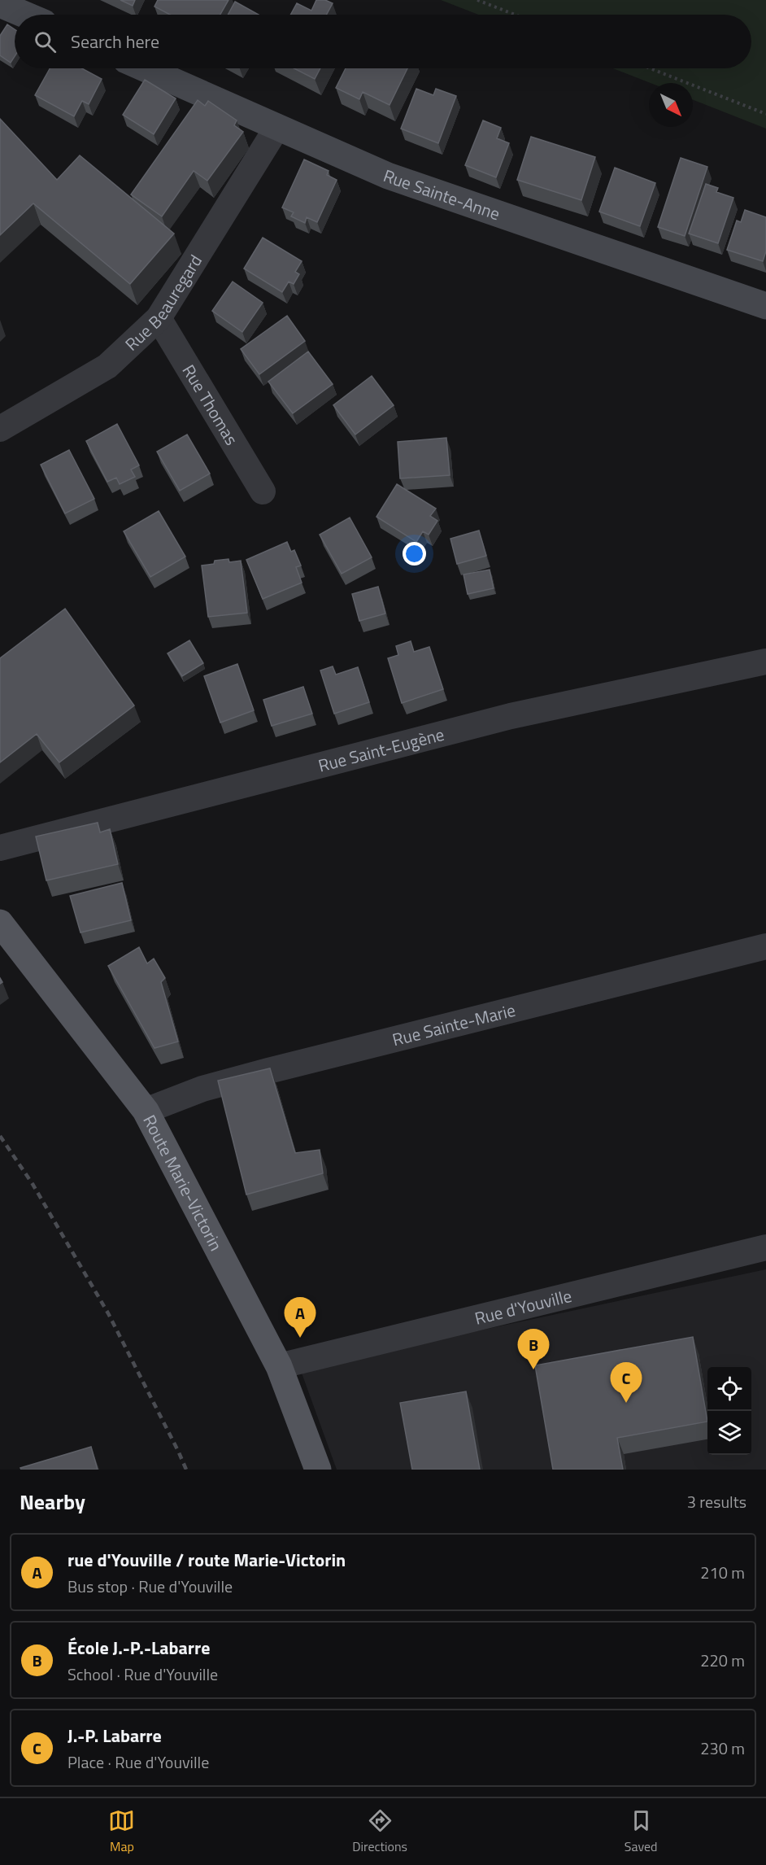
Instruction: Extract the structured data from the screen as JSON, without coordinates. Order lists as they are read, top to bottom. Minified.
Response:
{"streets":{"main road":["Route Marie-Victorin"],"street":["Rue Sainte-Anne","Rue Beauregard","Rue Thomas","Rue Saint-Eugène","Rue Sainte-Marie","Rue d'Youville"]},"crossings":[["Rue Sainte-Anne","Rue Beauregard"],["Rue Beauregard","Rue Thomas"],["Rue Sainte-Marie","Route Marie-Victorin"],["Route Marie-Victorin","Rue d'Youville"]],"north":"bottom right","page":{"search":"Search here","pins":["A","B","C"],"heading":["Nearby","3 results"],"list":[{"mark":"A","name":"rue d'Youville / route Marie-Victorin","note":"Bus stop · Rue d'Youville","value":"210 m"},{"mark":"B","name":"École J.-P.-Labarre","note":"School · Rue d'Youville","value":"220 m"},{"mark":"C","name":"J.-P. Labarre","note":"Place · Rue d'Youville","value":"230 m"}],"nav":["Map","Directions","Saved"]}}
